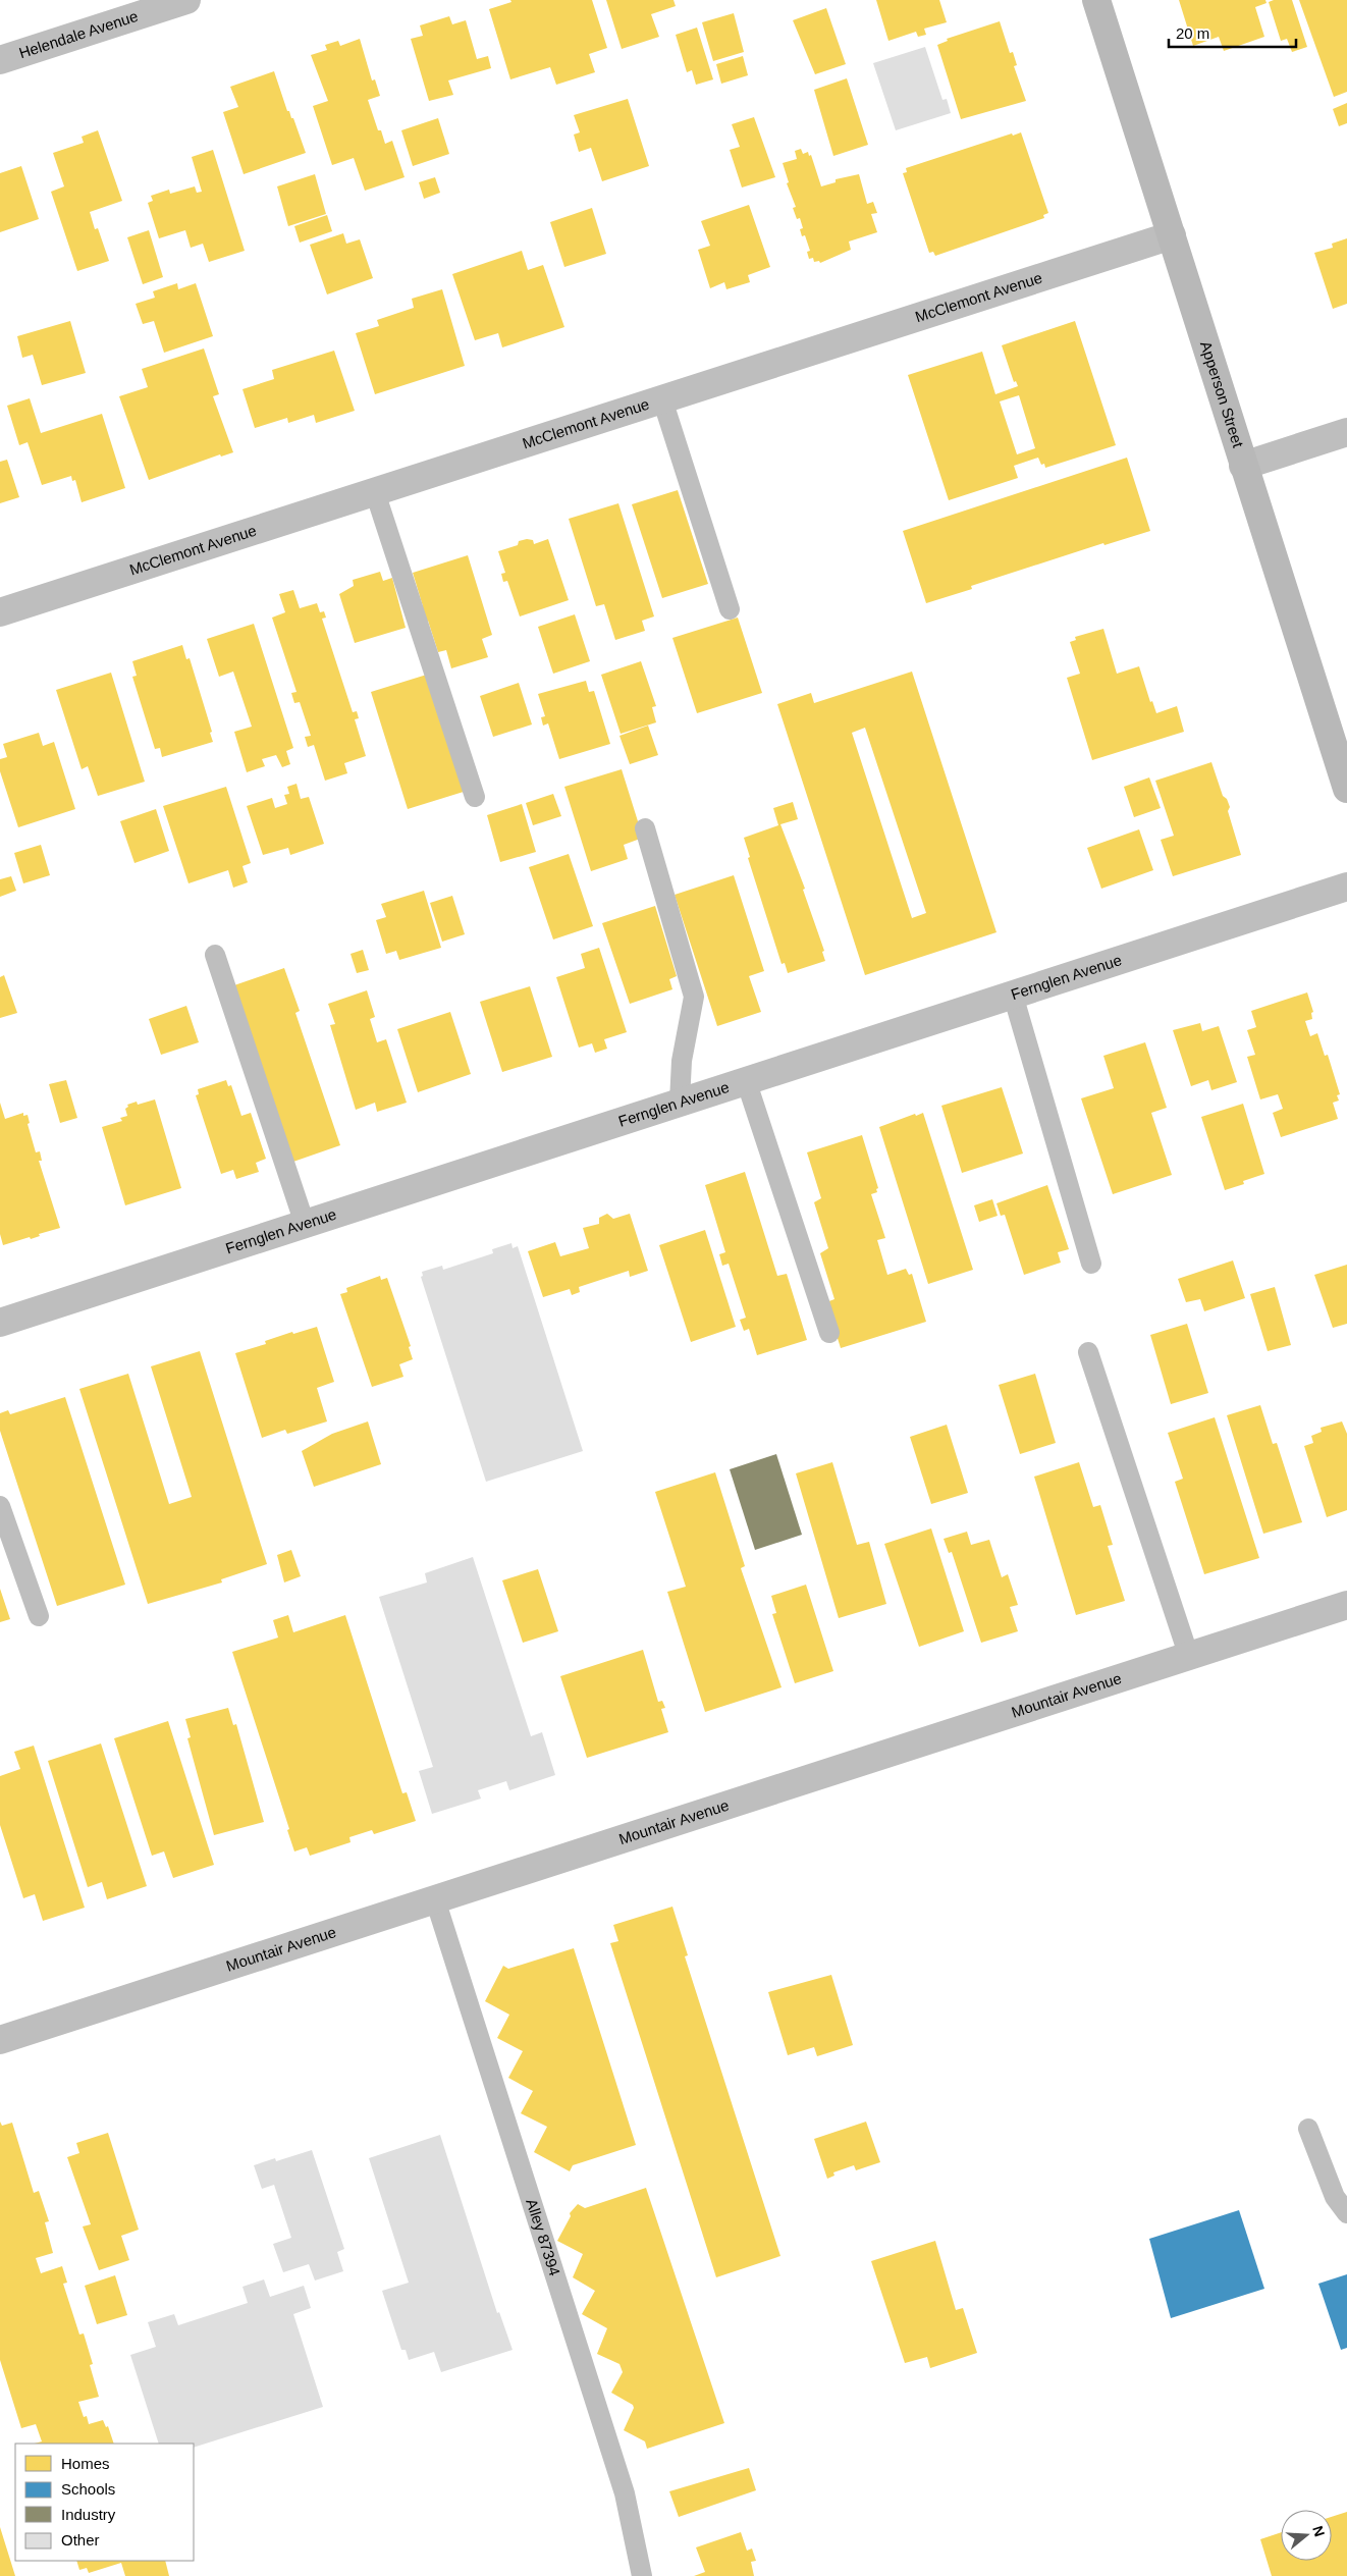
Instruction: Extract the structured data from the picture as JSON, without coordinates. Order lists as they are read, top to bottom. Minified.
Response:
{"streets":{"main road":["Apperson Street"],"street":["Helendale Avenue","McClemont Avenue","Fernglen Avenue","Mountair Avenue"],"lane":["Alley 87394"]},"crossings":[["McClemont Avenue","Apperson Street"],["Mountair Avenue","Alley 87394"]],"legend":["Homes","Schools","Industry","Other"],"scale_bar":"20 m","north":"right"}
